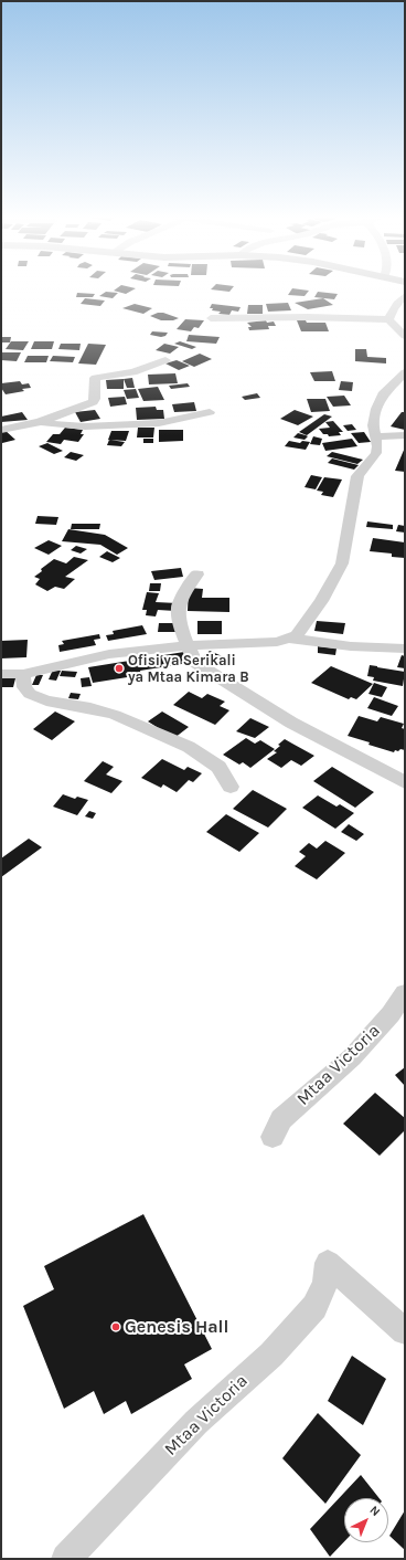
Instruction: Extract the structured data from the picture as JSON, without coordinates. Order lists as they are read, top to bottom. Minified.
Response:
{"streets":{"street":["Mtaa Victoria"]},"places":["Ofisi ya Serikali ya Mtaa Kimara B","Genesis Hall"],"north":"top right"}
